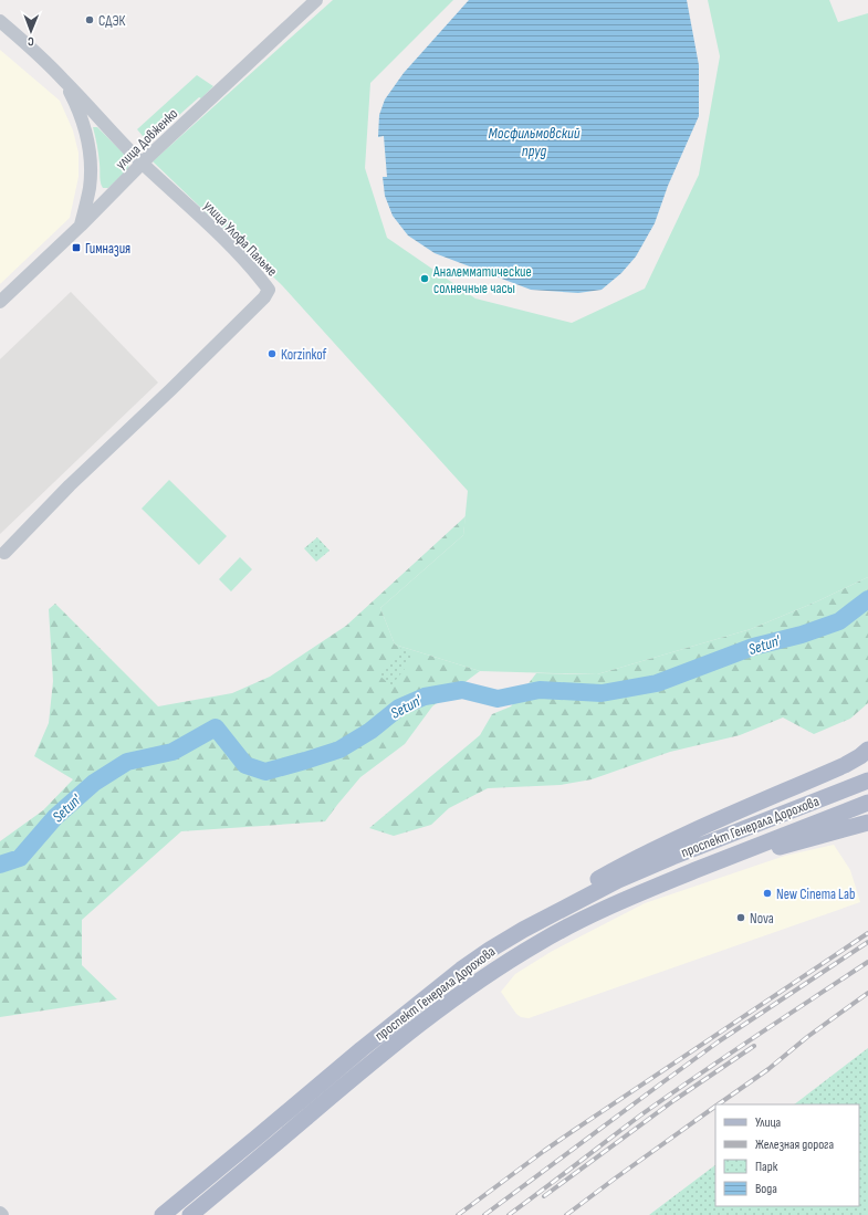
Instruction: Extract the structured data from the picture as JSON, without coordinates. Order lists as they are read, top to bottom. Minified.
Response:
{"streets":{"main road":["проспект Генерала Дорохова"],"street":["улица Довженко","улица Улофа Пальме"]},"crossings":[["улица Довженко","улица Улофа Пальме"]],"water":["Мосфильмовский пруд","Setun'"],"places":{"other":["СДЭК","Аналемматические солнечные часы","Korzinkof","New Cinema Lab","Nova"],"transit":["Гимназия"]},"legend":["Улица","Железная дорога","Парк","Вода"],"north":"bottom"}
